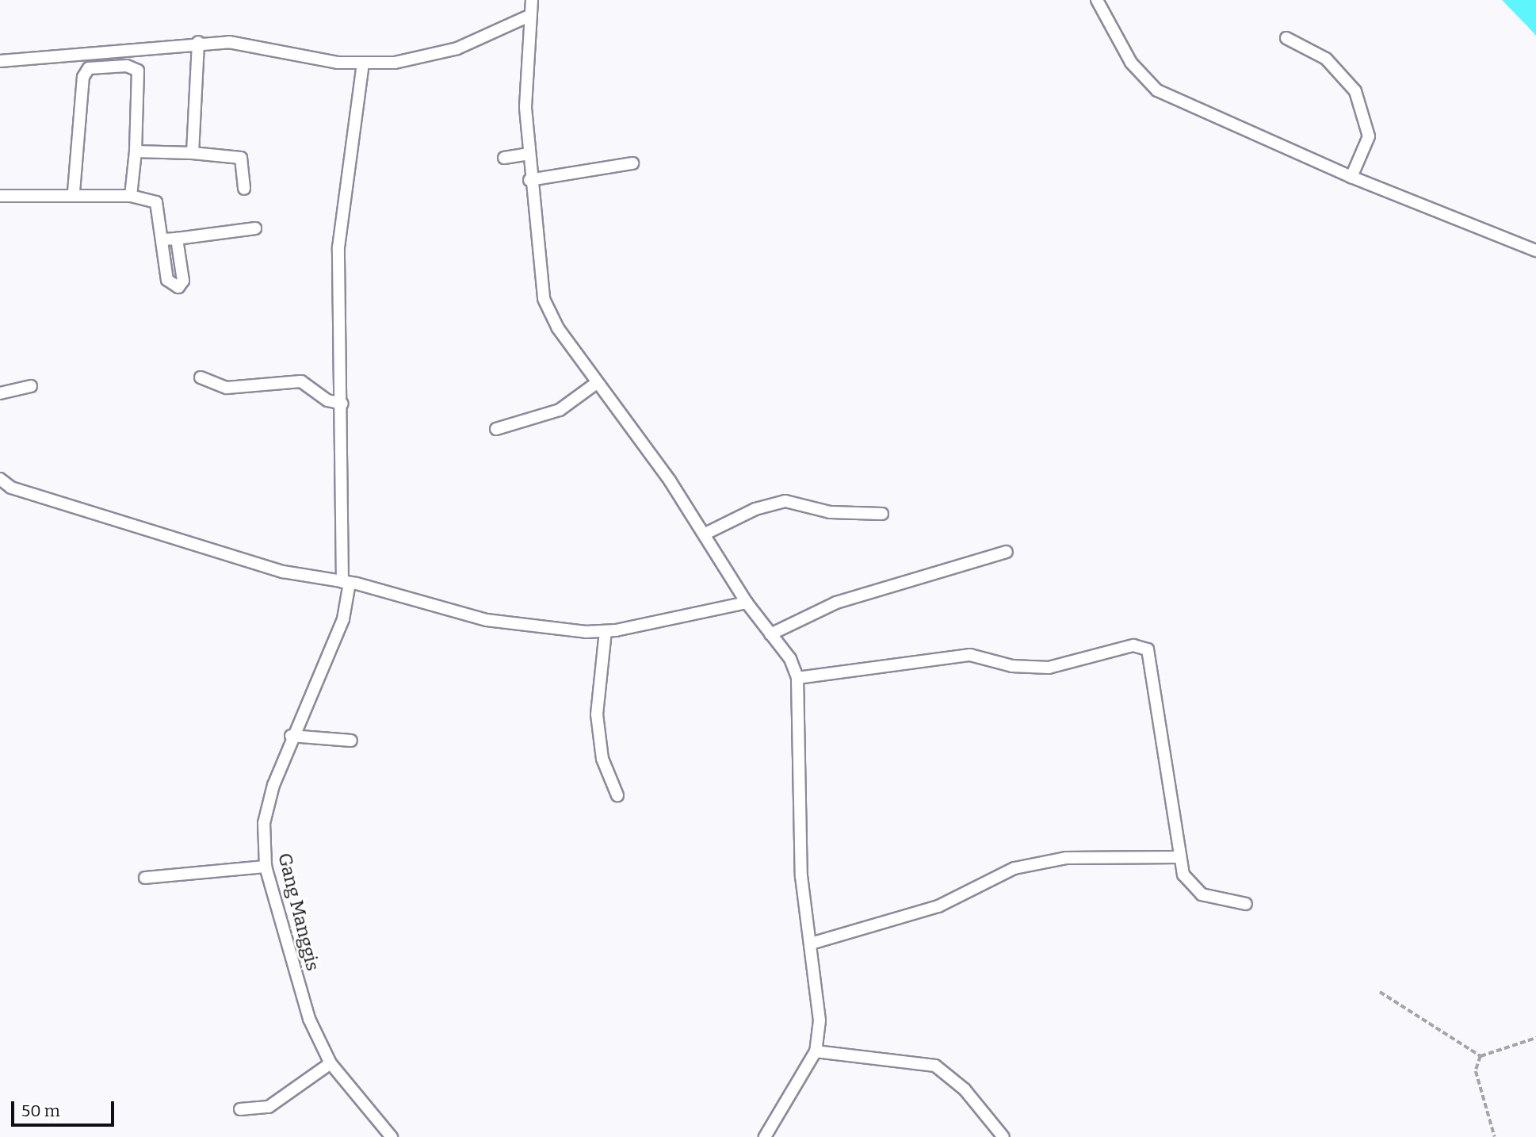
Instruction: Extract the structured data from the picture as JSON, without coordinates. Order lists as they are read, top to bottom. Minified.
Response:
{"streets":{"street":["Gang Manggis"]},"scale_bar":"50 m"}
